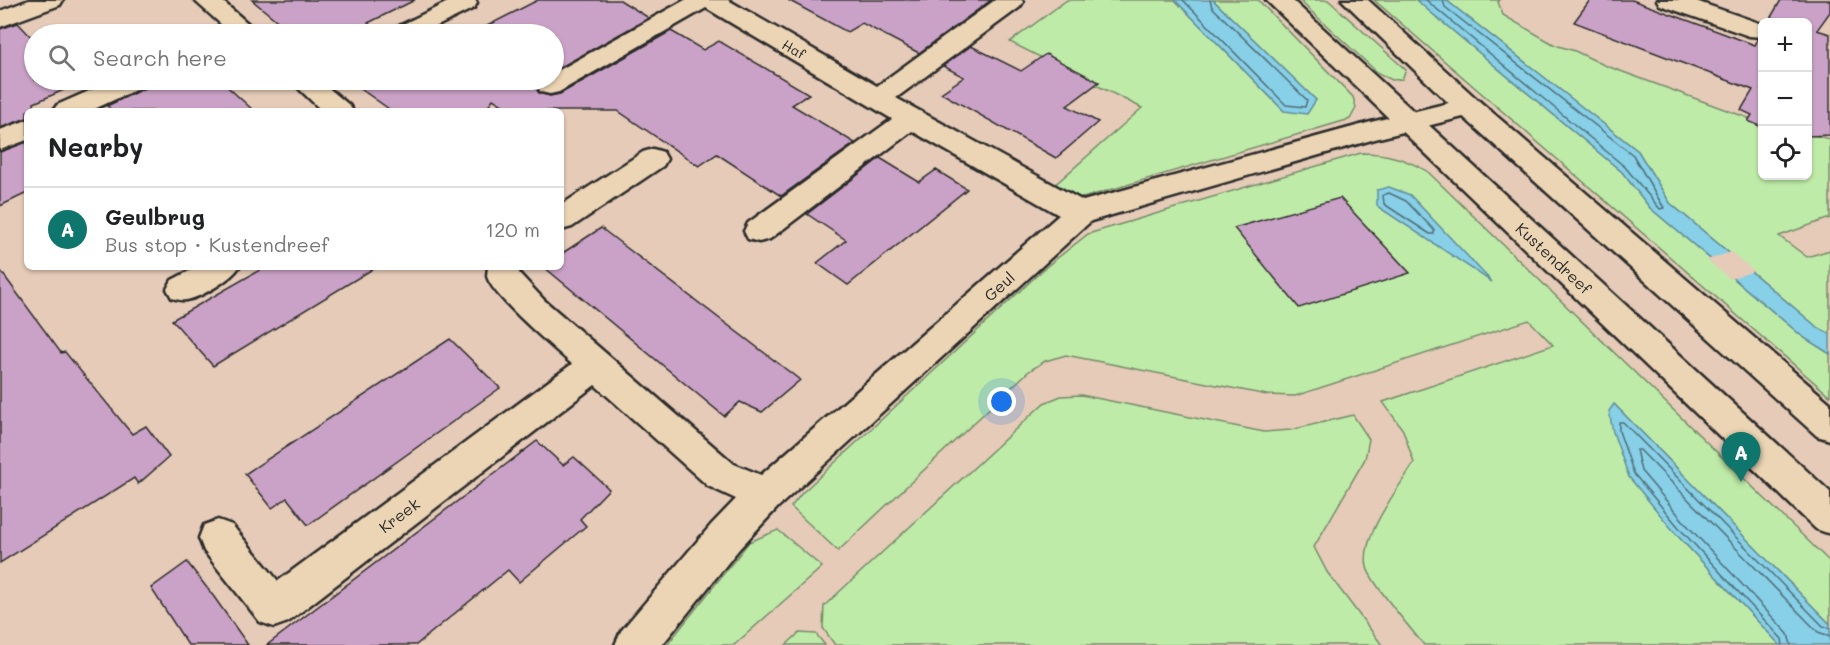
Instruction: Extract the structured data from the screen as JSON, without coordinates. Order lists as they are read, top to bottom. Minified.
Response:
{"streets":{"street":["Haf","Kustendreef","Geul","Kreek"]},"crossings":[["Haf","Geul"],["Kustendreef","Geul"]],"page":{"map_buttons":["+","−"],"search":"Search here","heading":"Nearby","list":[{"mark":"A","name":"Geulbrug","note":"Bus stop · Kustendreef","value":"120 m"}],"pins":"A"}}
